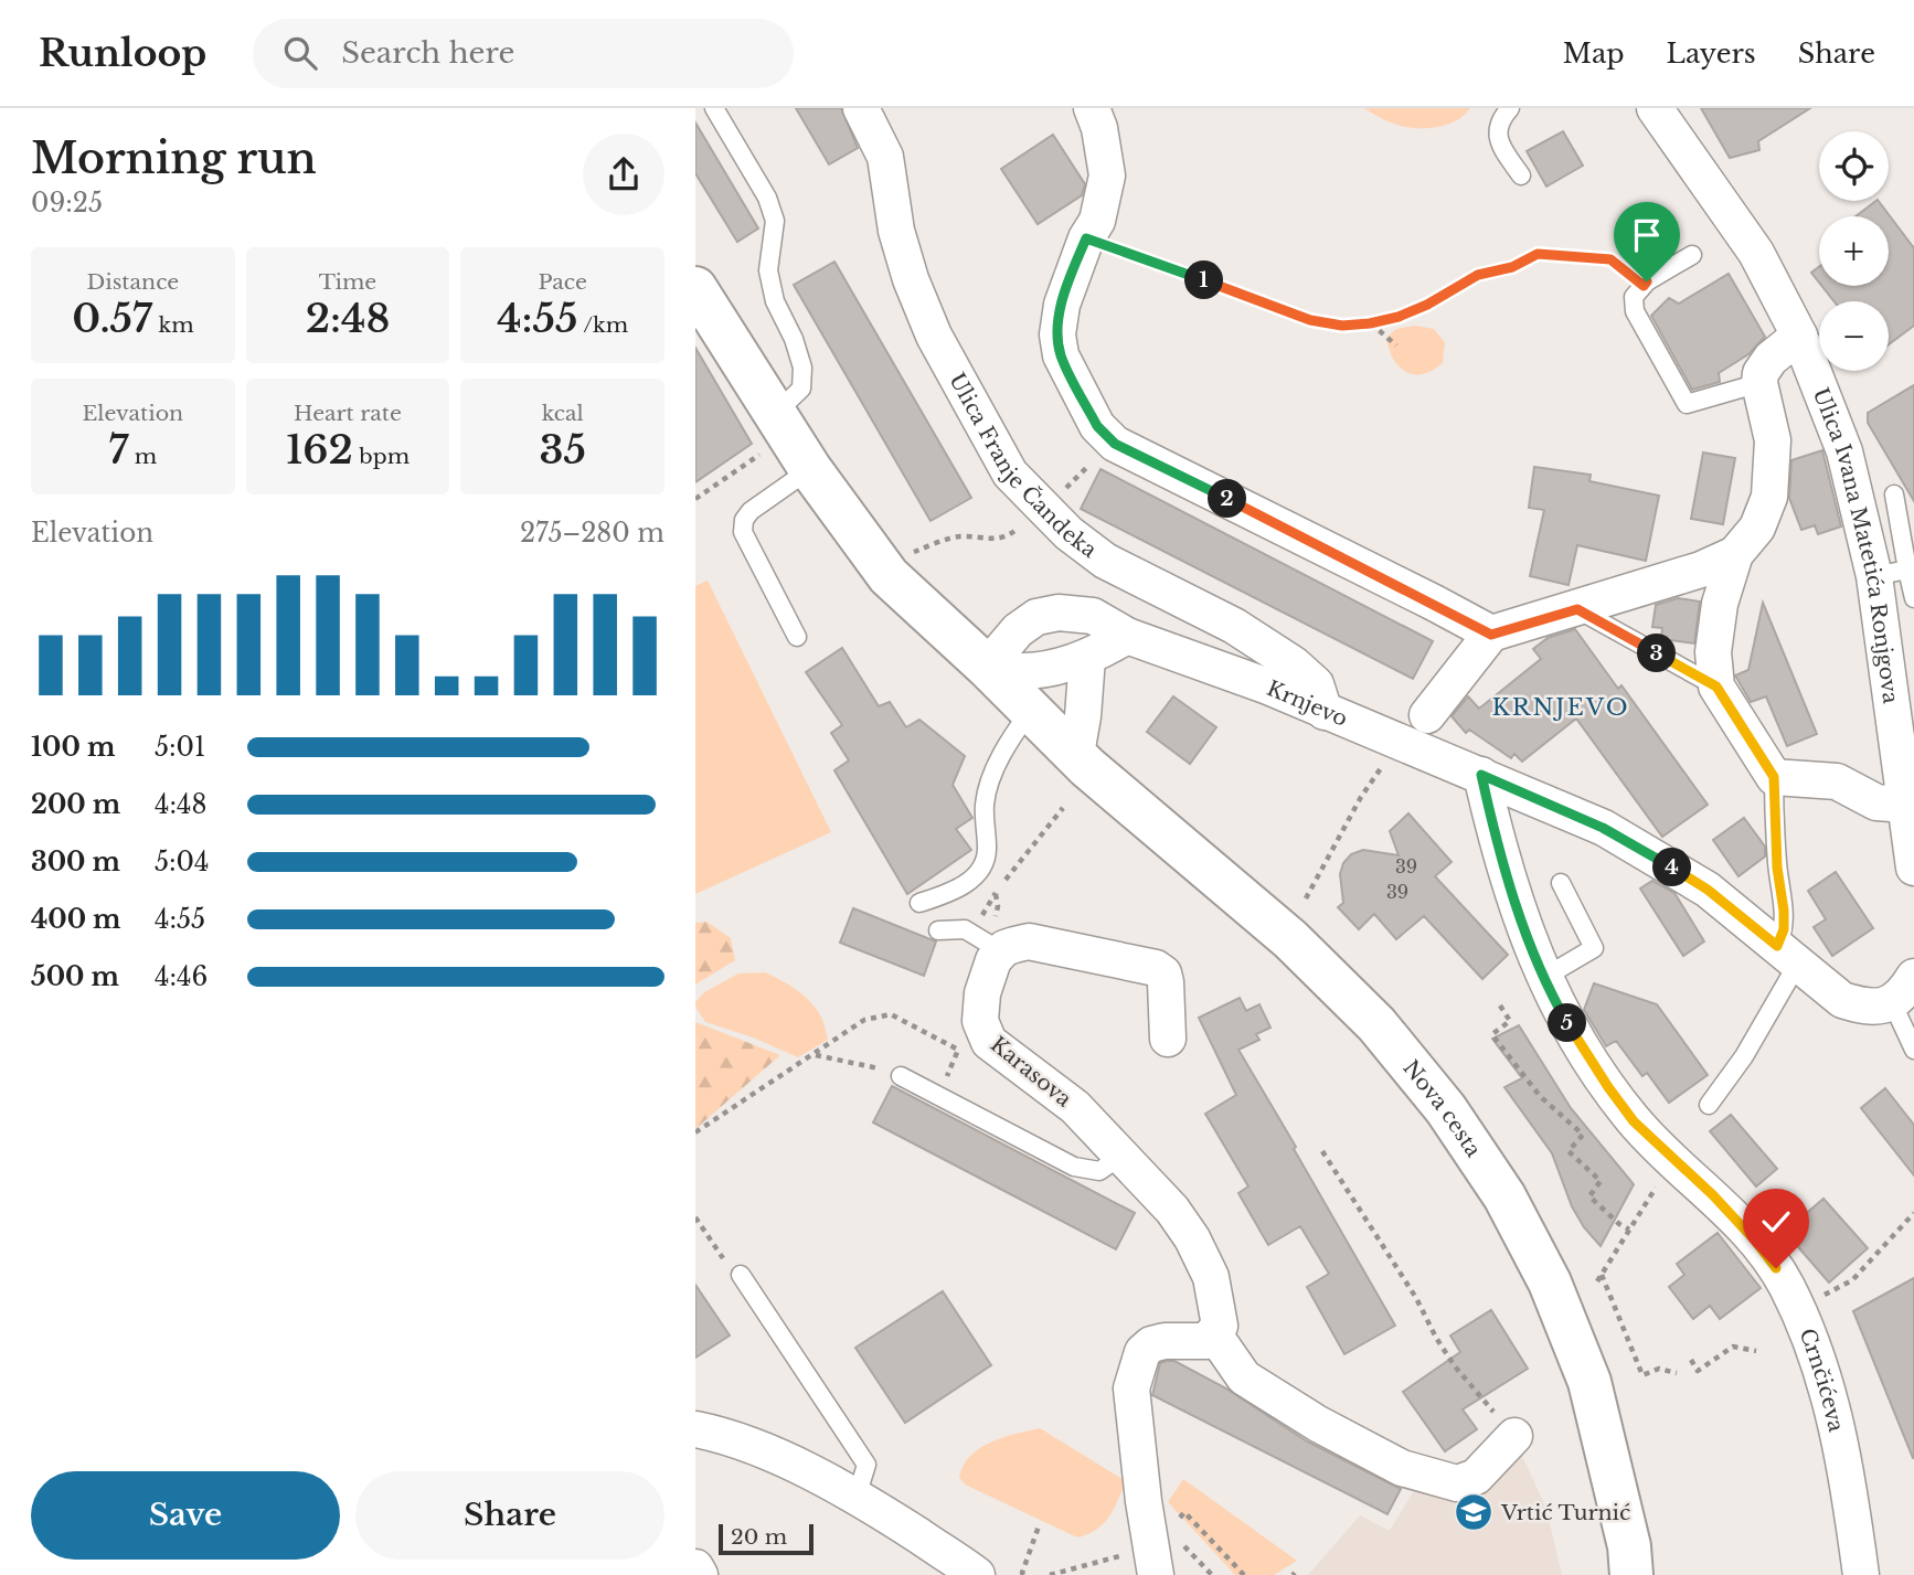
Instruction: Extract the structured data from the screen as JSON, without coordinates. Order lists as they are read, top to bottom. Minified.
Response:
{"streets":{"street":["Ulica Franje Čandeka","Ulica Ivana Matetića Ronjgova","Krnjevo","Karasova","Nova cesta","Crnčićeva"]},"crossings":[["Ulica Franje Čandeka","Krnjevo"],["Krnjevo","Crnčićeva"]],"districts":["KRNJEVO"],"places":{"school or university":["Vrtić Turnić"]},"house_numbers":["39","39"],"scale_bar":"20 m","page":{"header":"Runloop","search":"Search here","nav":["Map","Layers","Share"],"heading":["Morning run","09:25"],"map_buttons":["+","−"],"stats":[["Distance","0.57 km"],["Time","2:48"],["Pace","4:55 /km"],["Elevation","7 m"],["Heart rate","162 bpm"],["kcal","35"]],"pins":["1","2","3","4","5"],"chart":["Elevation","275–280 m"],"list":[{"name":"100 m","note":"5:01"},{"name":"200 m","note":"4:48"},{"name":"300 m","note":"5:04"},{"name":"400 m","note":"4:55"},{"name":"500 m","note":"4:46"}],"buttons":["Save","Share"],"scale":"20 m"}}
